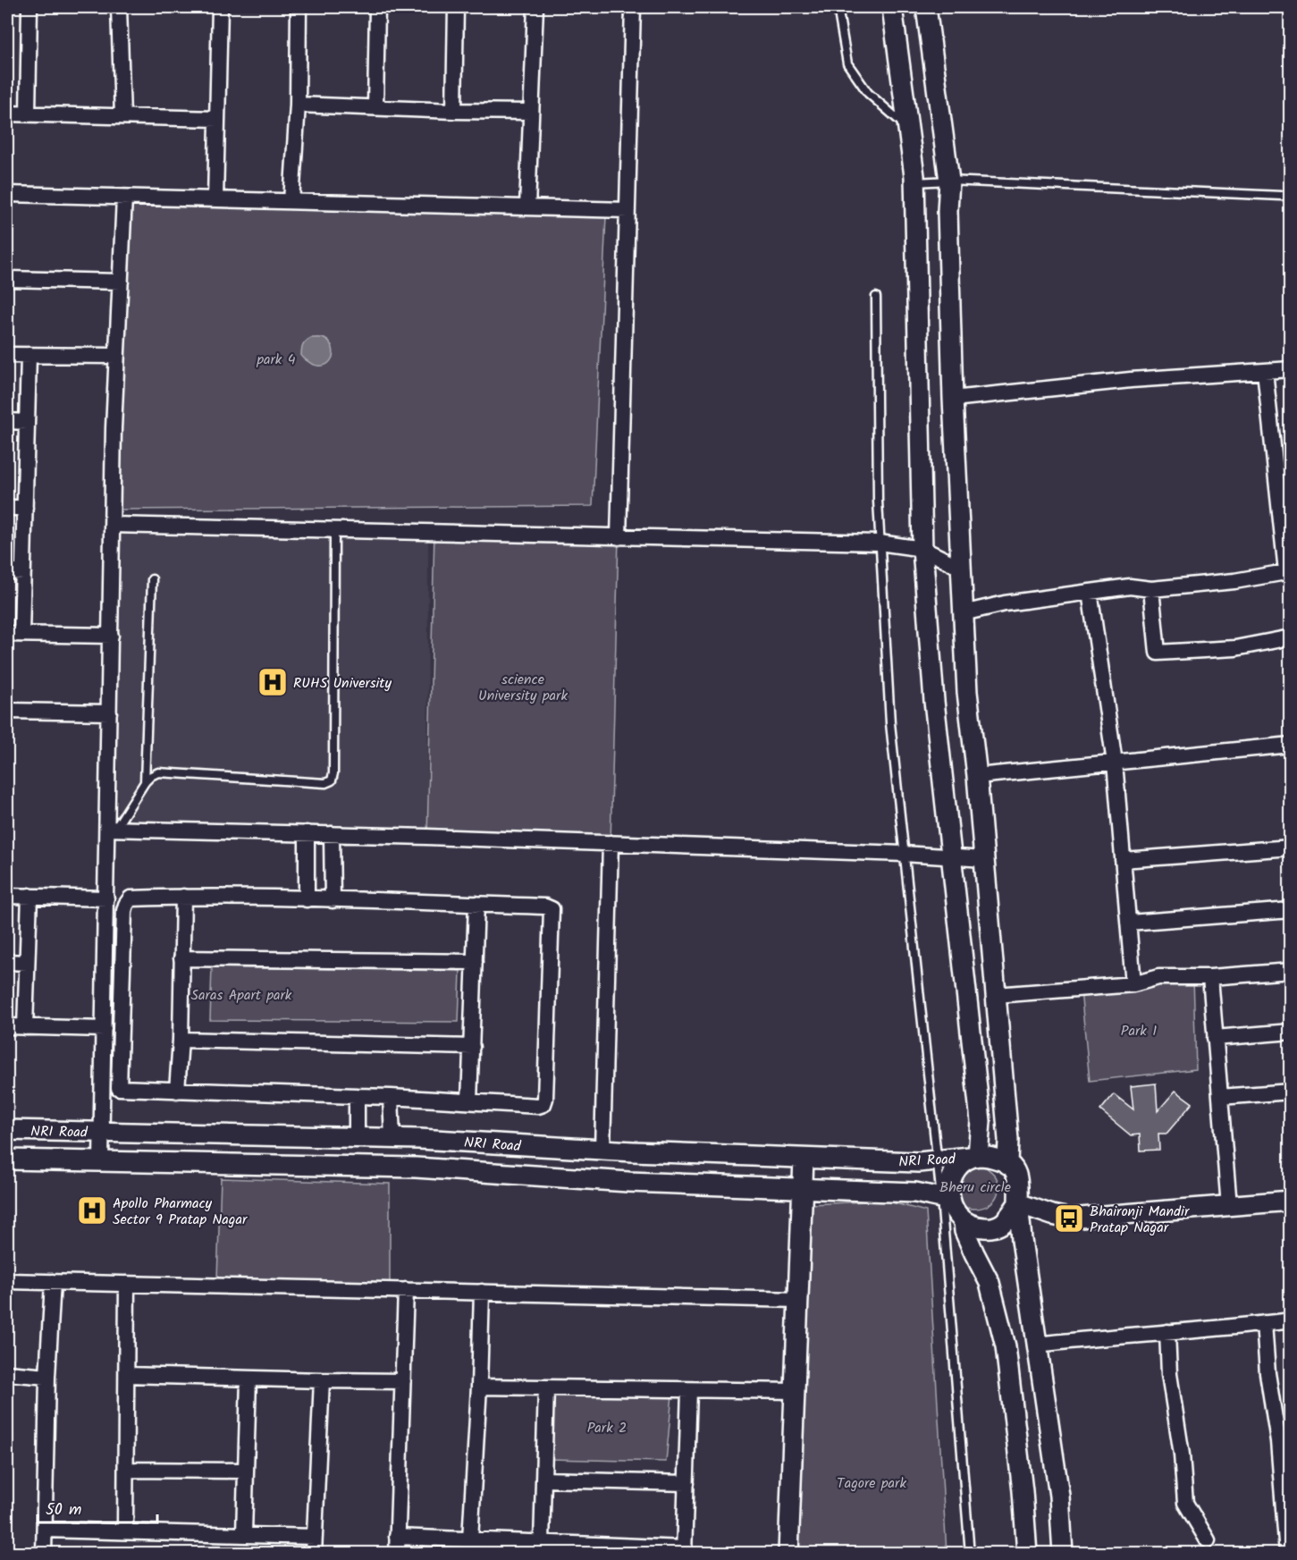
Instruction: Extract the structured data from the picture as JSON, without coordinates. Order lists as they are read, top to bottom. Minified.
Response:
{"streets":{"street":["NRI Road"]},"parks":["park 4","science University park","Saras Apart park","Park 1","Bheru circle","Park 2","Tagore park"],"places":{"hospital":["RUHS University","Apollo Pharmacy Sector 9 Pratap Nagar"],"bus stop":["Bhaironji Mandir Pratap Nagar"]},"scale_bar":"50 m"}
